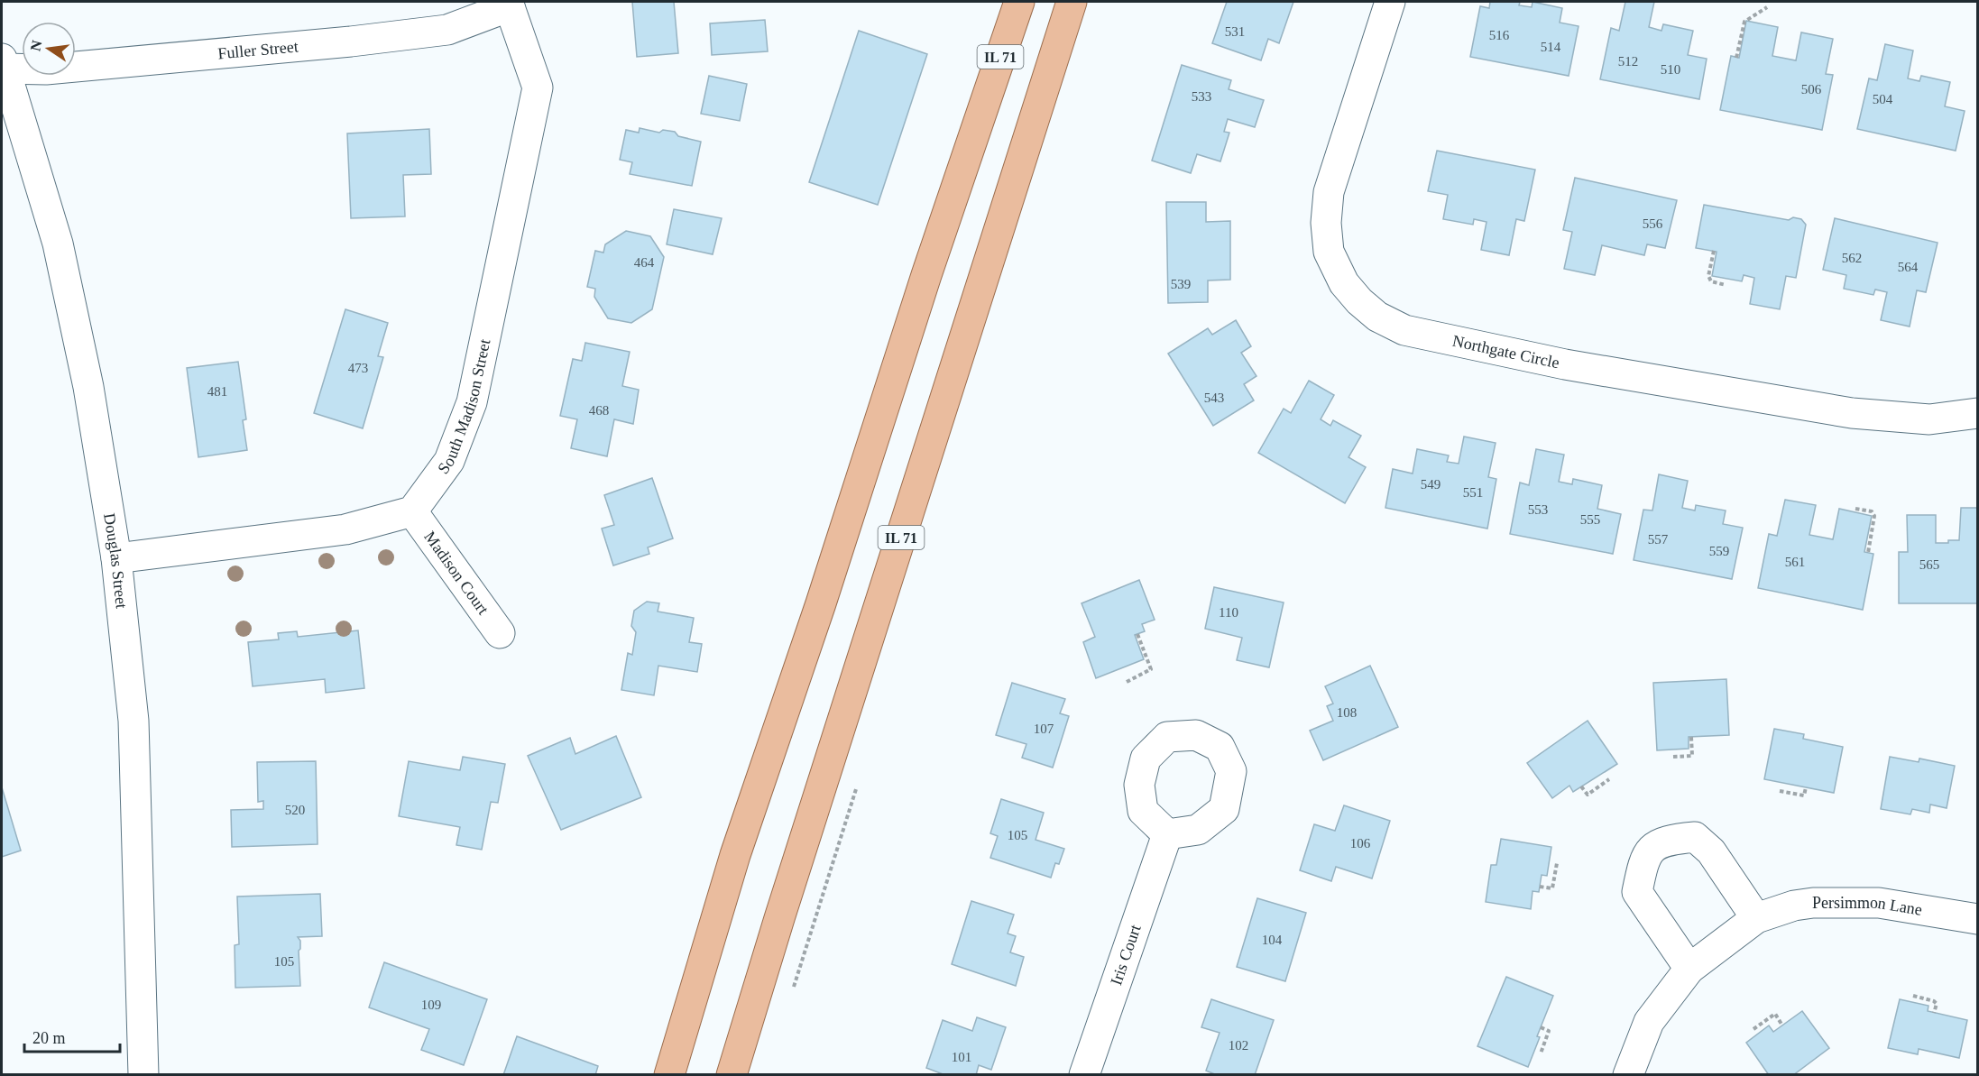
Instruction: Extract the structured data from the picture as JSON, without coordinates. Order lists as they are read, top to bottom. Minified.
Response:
{"streets":{"main road":["IL 71"],"street":["Fuller Street","Northgate Circle","South Madison Street","Douglas Street","Madison Court","Persimmon Lane","Iris Court"]},"crossings":[["Fuller Street","South Madison Street"],["Fuller Street","Douglas Street"],["South Madison Street","Madison Court"]],"house_numbers":["531","516","514","512","510","506","533","504","556","562","464","564","539","473","481","543","468","549","551","553","555","557","559","561","565","110","108","107","520","105","106","104","105","109","102","101"],"scale_bar":"20 m","north":"left"}
